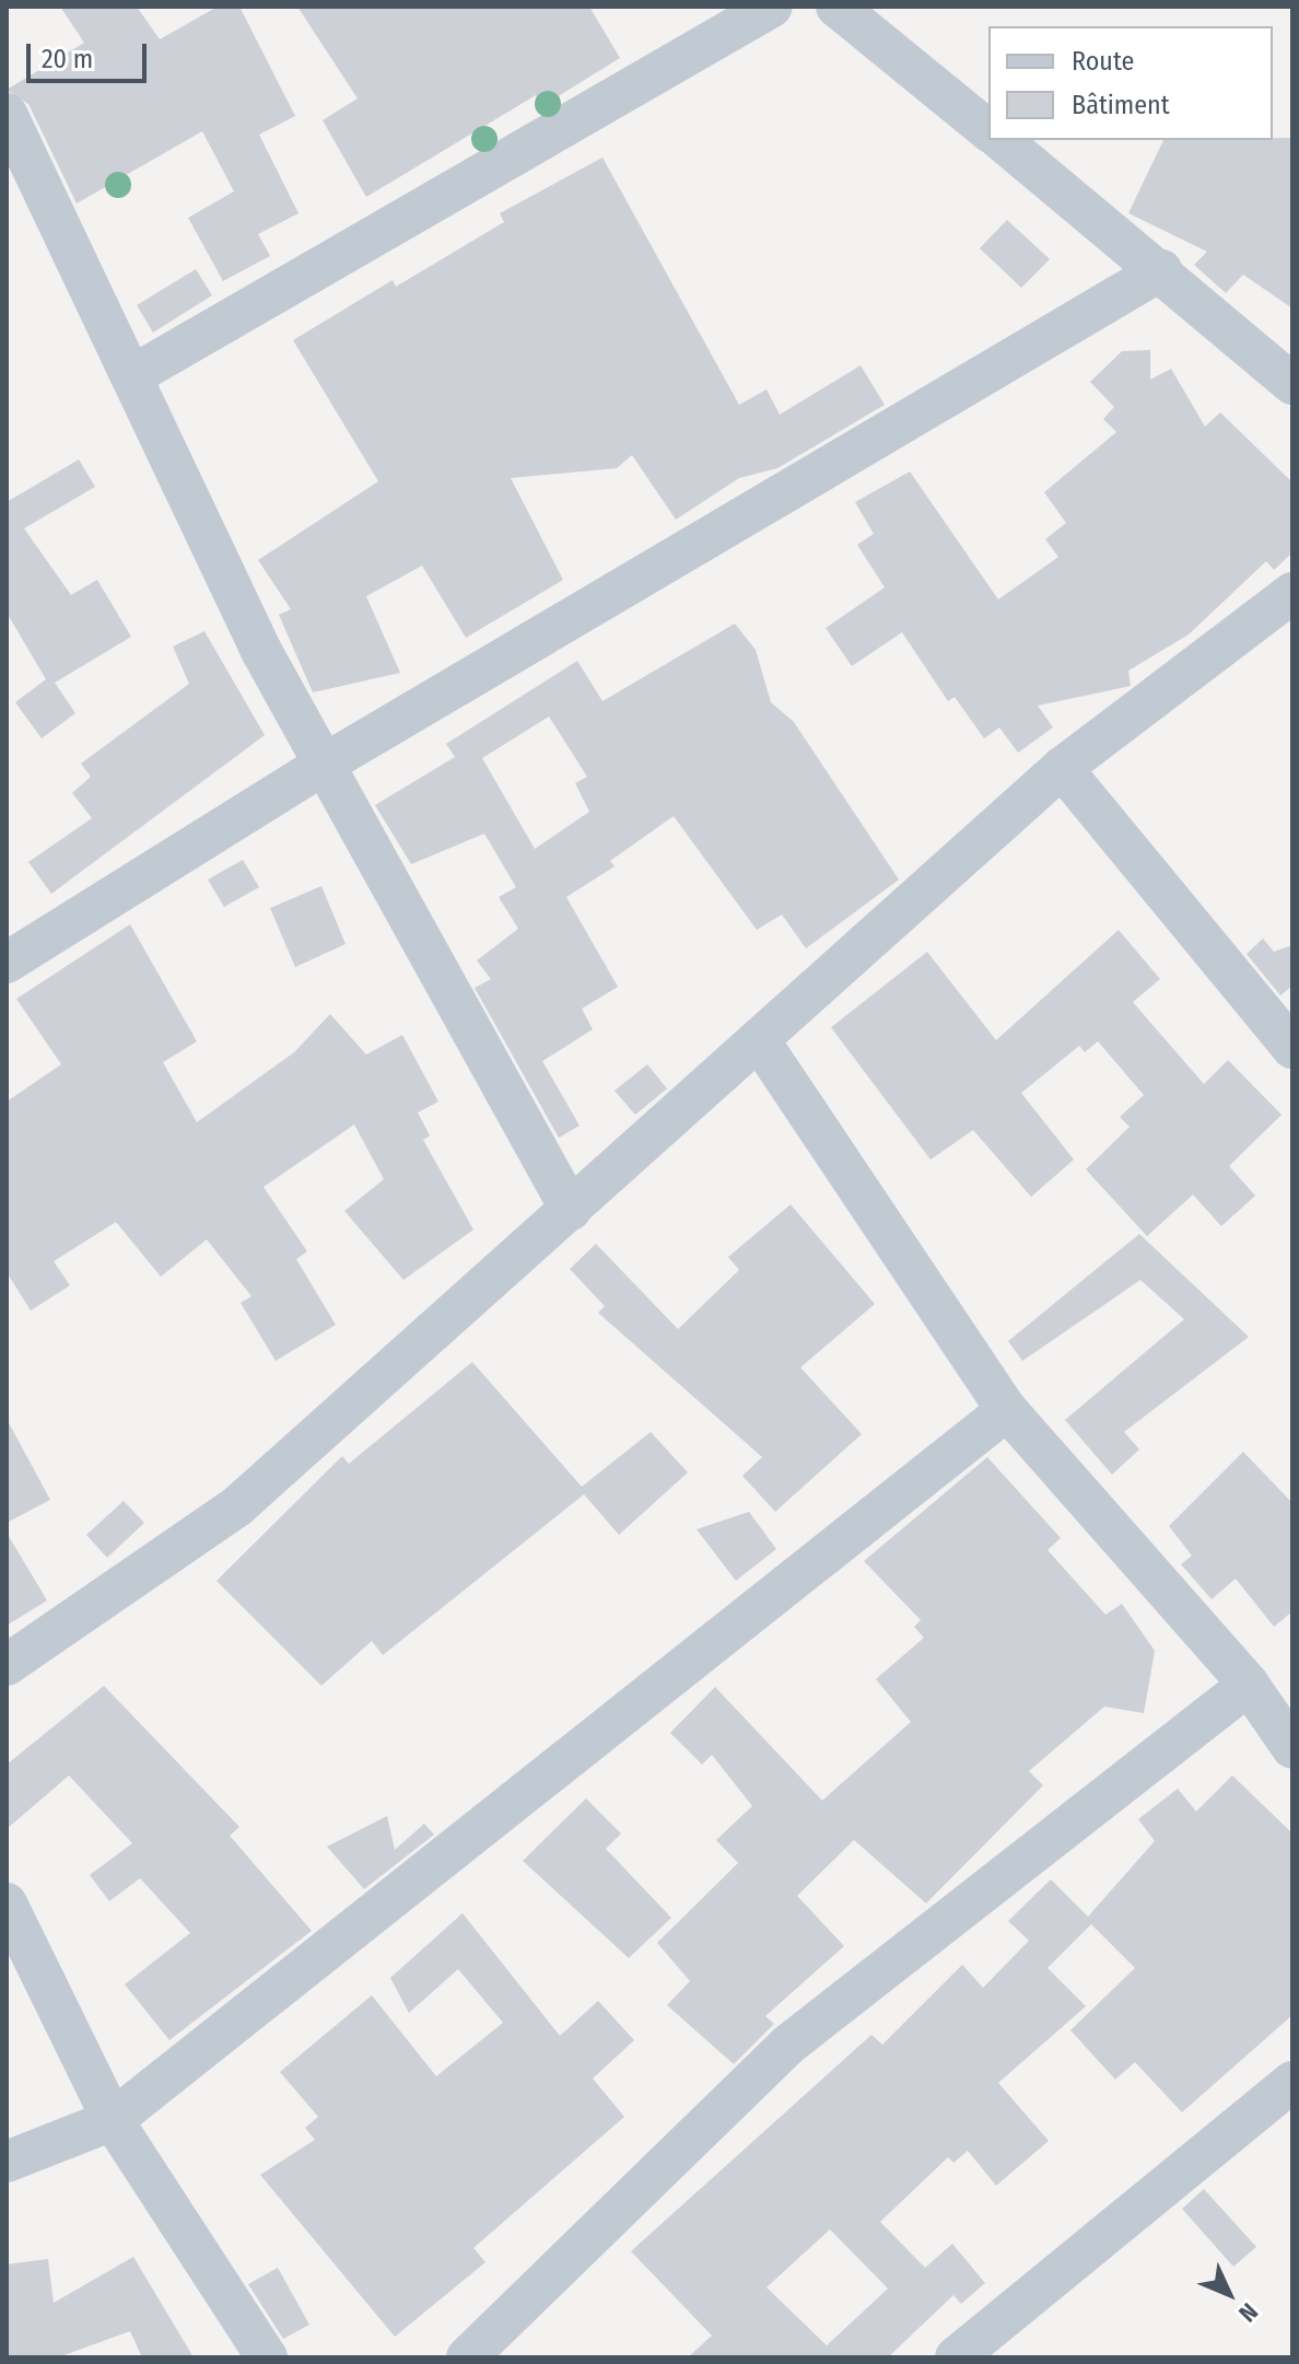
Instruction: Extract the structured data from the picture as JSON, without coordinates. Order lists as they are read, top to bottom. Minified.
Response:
{"legend":["Route","Bâtiment"],"scale_bar":"20 m","north":"bottom right"}
